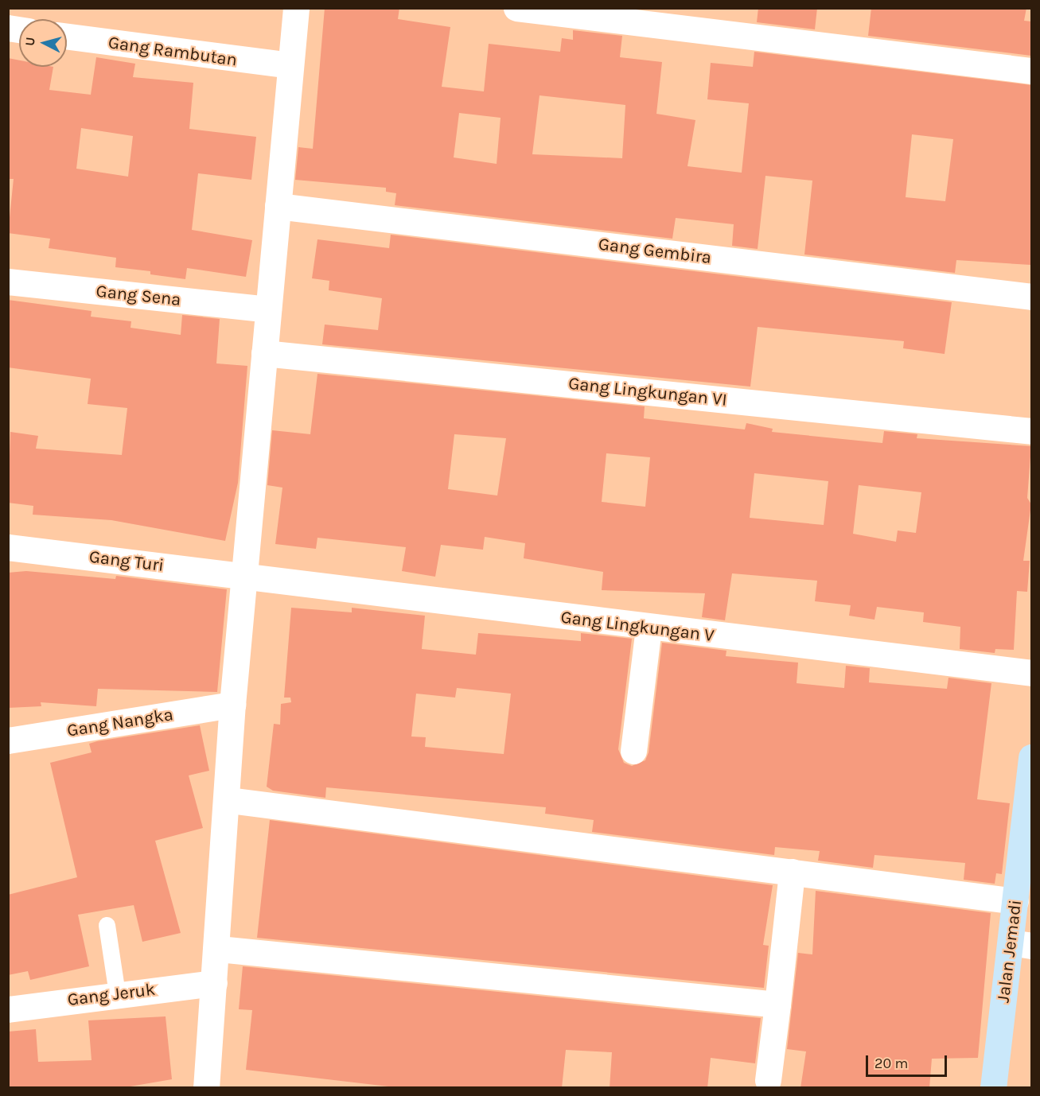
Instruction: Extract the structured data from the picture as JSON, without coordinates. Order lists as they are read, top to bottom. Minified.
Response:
{"streets":{"street":["Gang Rambutan","Gang Gembira","Gang Sena","Gang Lingkungan VI","Gang Turi","Gang Lingkungan V","Gang Nangka","Jalan Jemadi","Gang Jeruk"]},"crossings":[["Gang Turi","Gang Lingkungan V"]],"scale_bar":"20 m","north":"left"}
